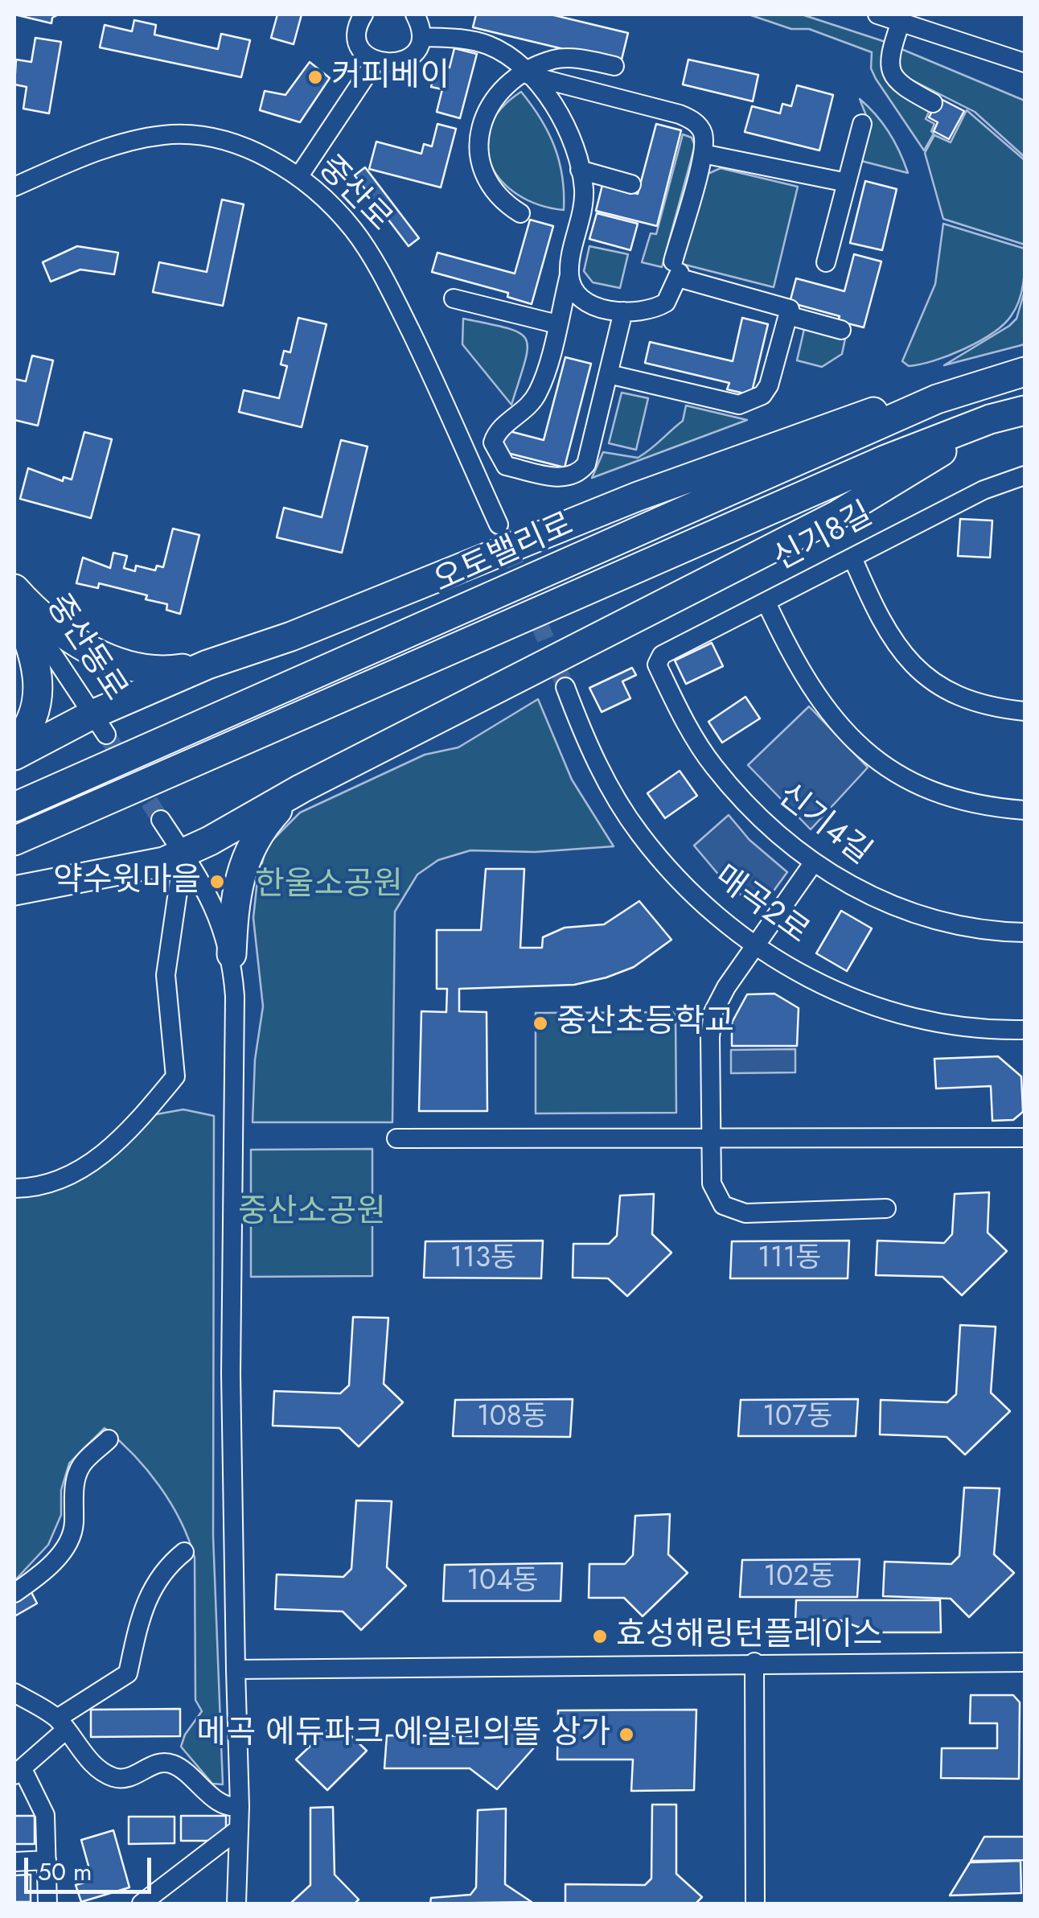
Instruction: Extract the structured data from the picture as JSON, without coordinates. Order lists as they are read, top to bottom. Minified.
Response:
{"streets":{"highway":["오토밸리로"],"street":["중산로","신기8길","중산동로","신기4길","매곡2로"]},"crossings":[["신기8길","신기4길"]],"parks":["한울소공원","중산소공원"],"places":["커피베이","약수윗마을","중산초등학교","효성해링턴플레이스","메곡 에듀파크 에일린의뜰 상가"],"house_numbers":["113동","111동","108동","107동","102동","104동"],"scale_bar":"50 m"}
